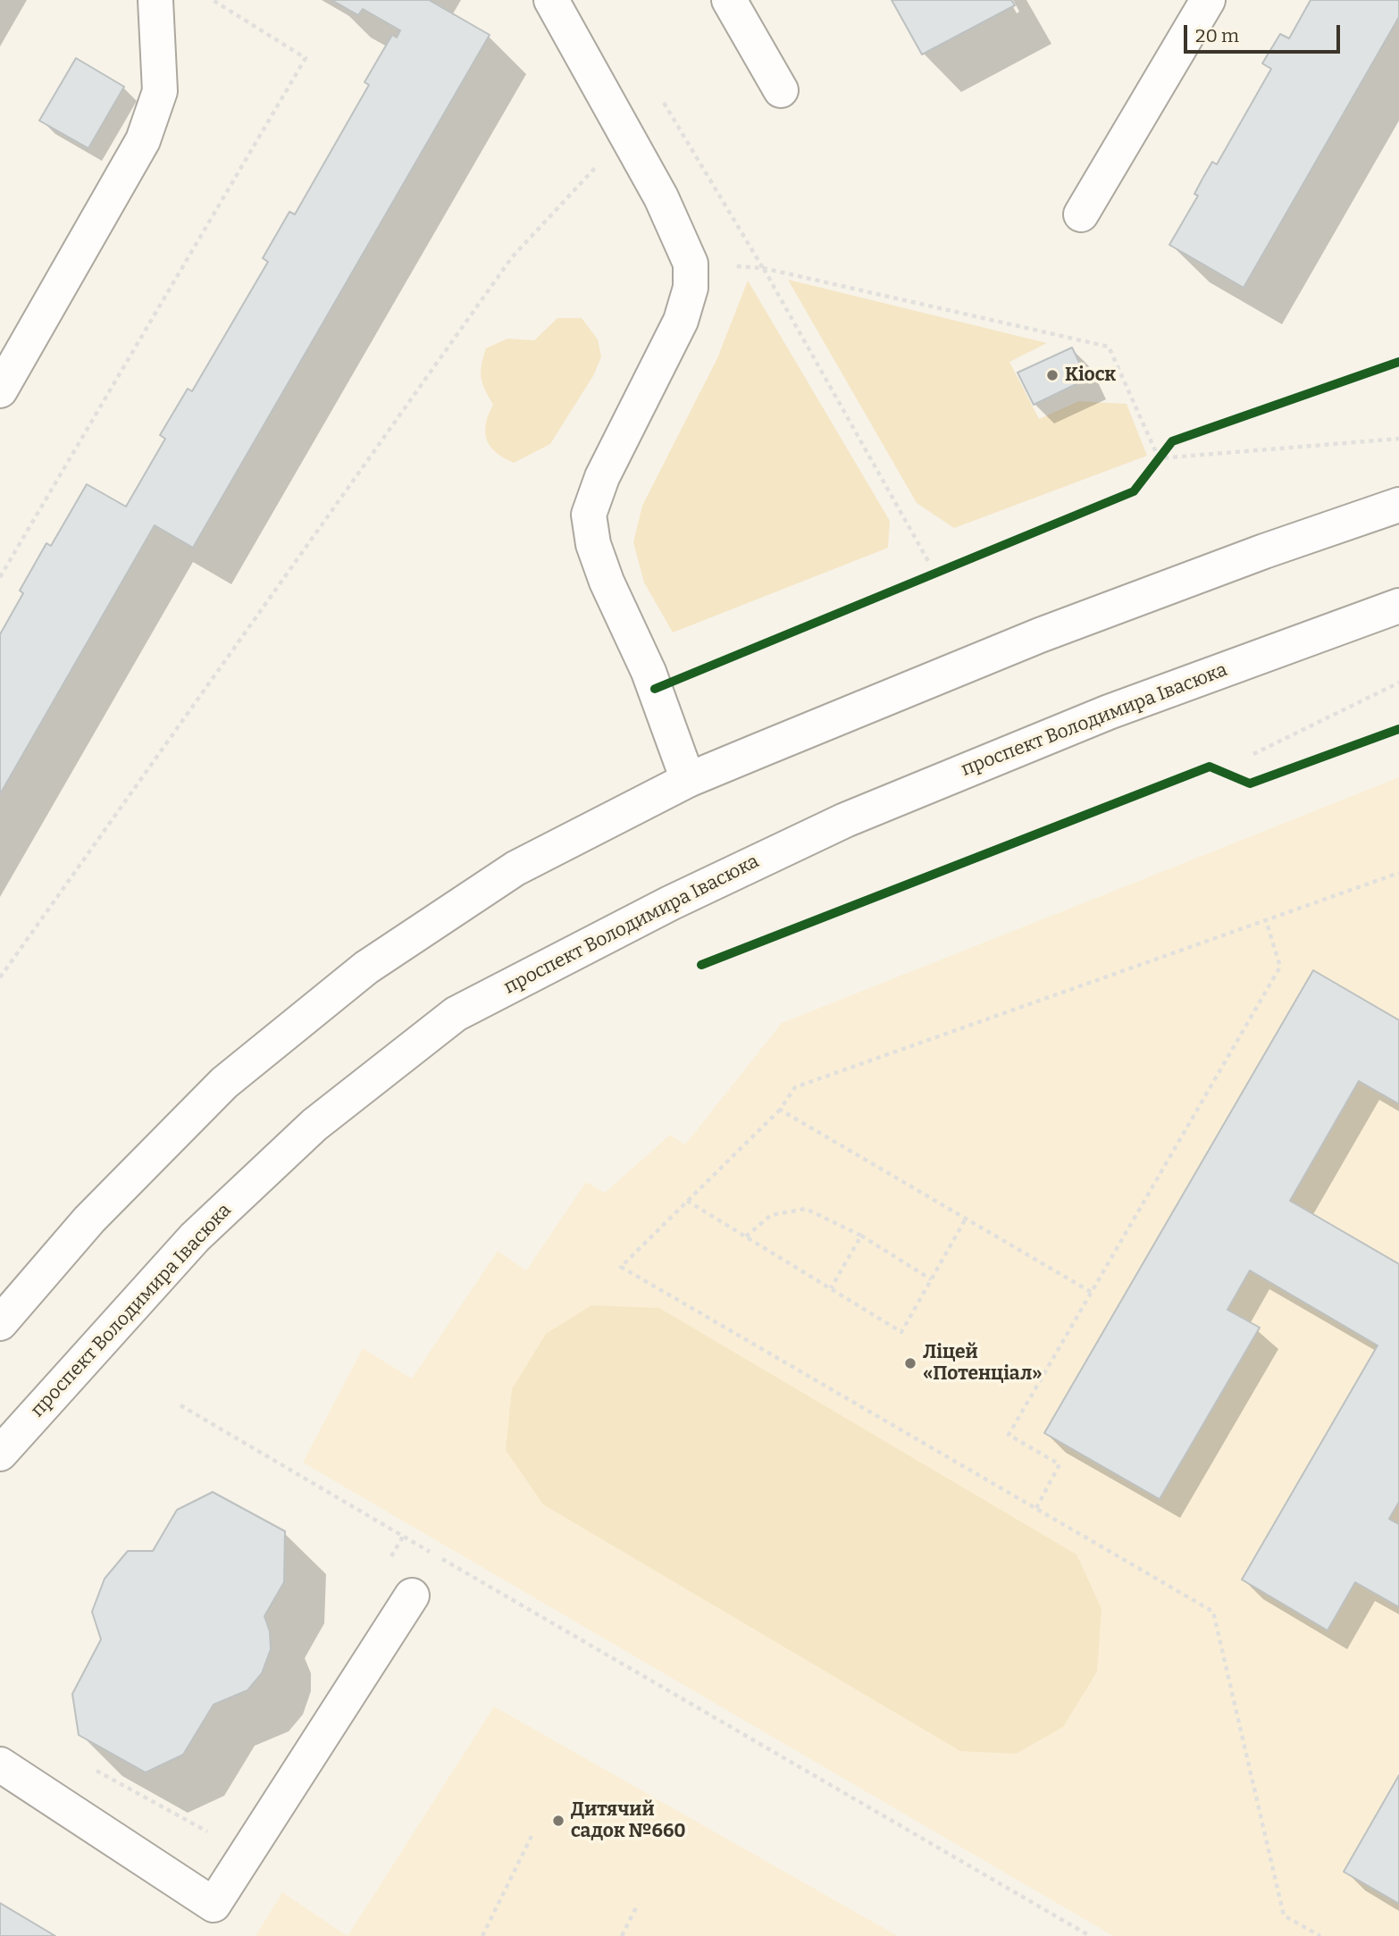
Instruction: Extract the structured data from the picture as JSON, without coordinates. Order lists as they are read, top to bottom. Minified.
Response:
{"streets":{"main road":["проспект Володимира Івасюка"]},"places":["Кіоск","Ліцей «Потенціал»","Дитячий садок №660"],"scale_bar":"20 m"}
